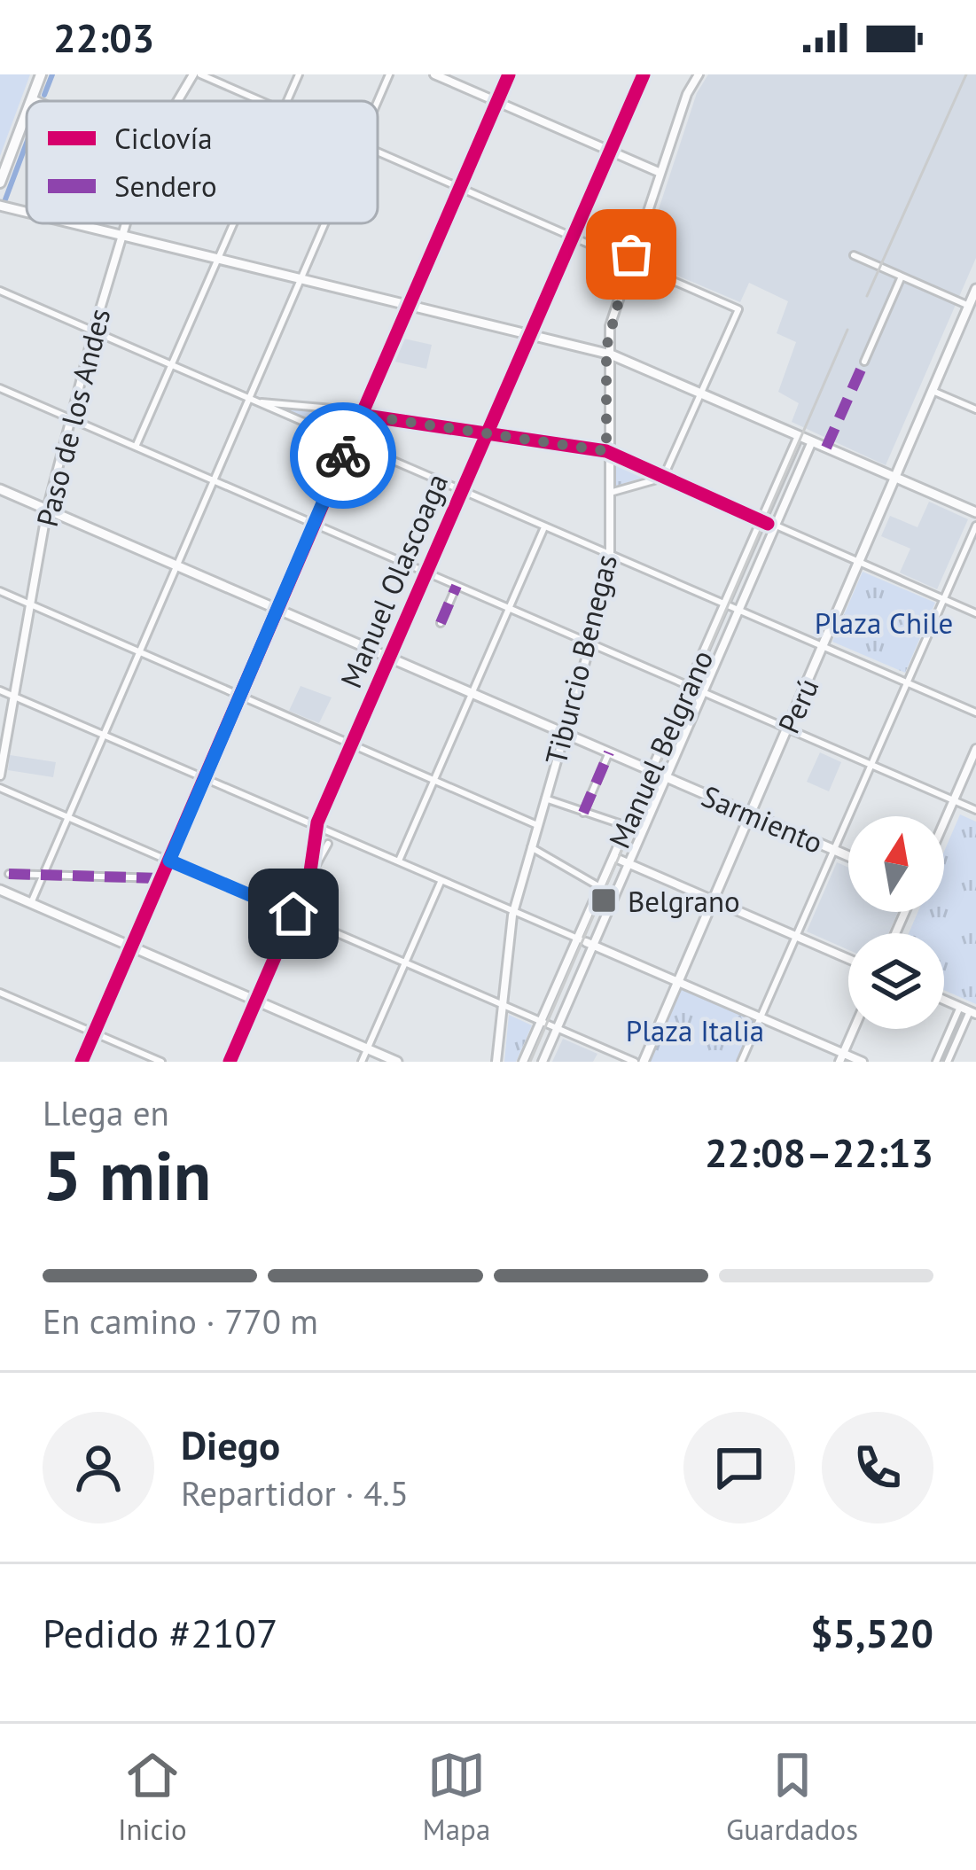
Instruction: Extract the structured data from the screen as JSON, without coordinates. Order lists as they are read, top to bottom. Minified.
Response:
{"streets":{"main road":["Perú","Sarmiento"],"street":["Paso de los Andes","Manuel Olascoaga","Tiburcio Benegas","Manuel Belgrano"]},"crossings":[["Paso de los Andes","Sarmiento"],["Manuel Olascoaga","Sarmiento"],["Tiburcio Benegas","Sarmiento"],["Perú","Sarmiento"],["Manuel Belgrano","Sarmiento"]],"parks":["Plaza Chile","Plaza Italia"],"places":{"transit":["Belgrano"]},"legend":["Ciclovía","Sendero"],"north":"top","page":{"status":"22:03","heading":["5 min","Llega en","22:08–22:13"],"panel":["Diego","Repartidor · 4.5","Pedido #2107","$5,520"],"bar":"En camino · 770 m","tabs":["Inicio","Mapa","Guardados"]}}
